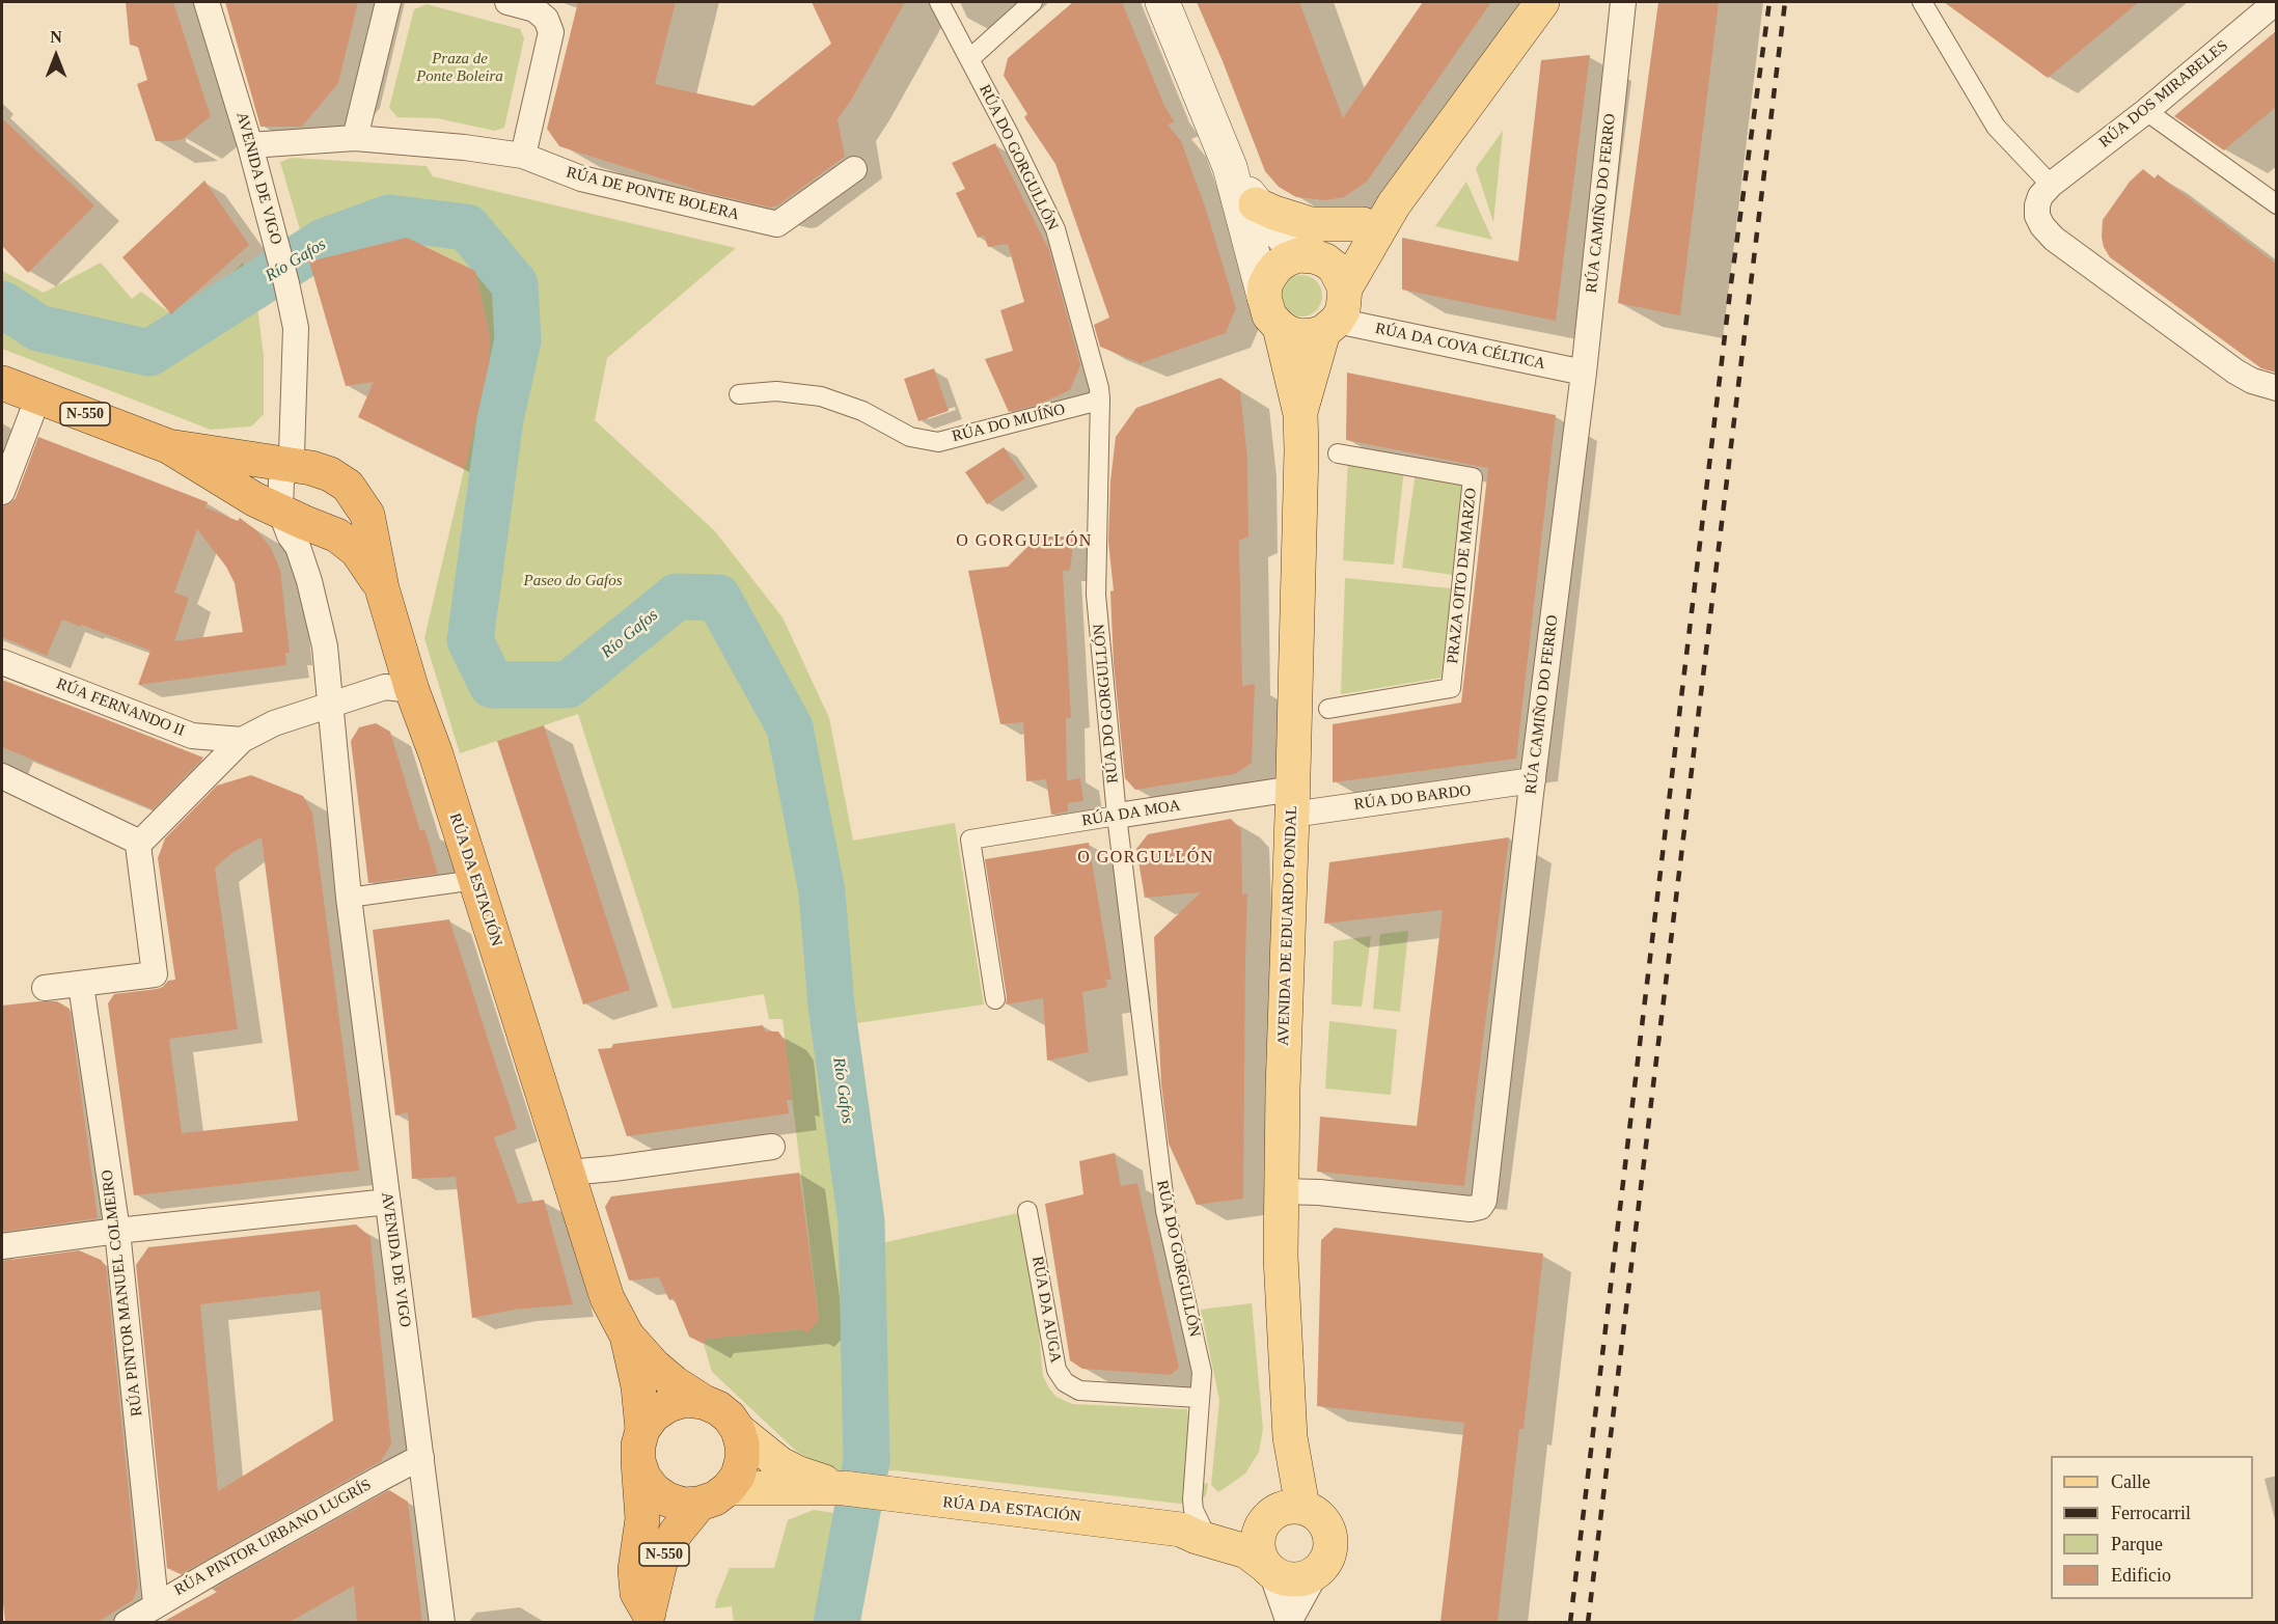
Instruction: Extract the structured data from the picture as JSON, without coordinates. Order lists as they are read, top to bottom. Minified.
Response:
{"streets":{"highway":["N-550","RÚA DA ESTACIÓN"],"main road":["AVENIDA DE EDUARDO PONDAL"],"street":["RÚA DOS MIRABELES","RÚA DO GORGULLÓN","AVENIDA DE VIGO","RÚA DE PONTE BOLERA","RÚA CAMIÑO DO FERRO","RÚA DA COVA CÉLTICA","RÚA DO MUÍÑO","PRAZA OITO DE MARZO","RÚA FERNANDO II","RÚA DO BARDO","RÚA DA MOA","RÚA PINTOR MANUEL COLMEIRO","RÚA DA AUGA","RÚA PINTOR URBANO LUGRÍS"]},"crossings":[["RÚA DO GORGULLÓN","RÚA DO MUÍÑO"],["RÚA DO GORGULLÓN","RÚA DA MOA"],["RÚA DO GORGULLÓN","RÚA DA ESTACIÓN"],["RÚA DO GORGULLÓN","RÚA DA AUGA"],["AVENIDA DE VIGO","RÚA DE PONTE BOLERA"],["AVENIDA DE VIGO","RÚA PINTOR URBANO LUGRÍS"],["RÚA CAMIÑO DO FERRO","RÚA DA COVA CÉLTICA"],["RÚA CAMIÑO DO FERRO","RÚA DO BARDO"],["RÚA CAMIÑO DO FERRO","AVENIDA DE EDUARDO PONDAL"],["RÚA DA COVA CÉLTICA","AVENIDA DE EDUARDO PONDAL"],["N-550","RÚA DA ESTACIÓN"],["RÚA DO BARDO","RÚA DA MOA"],["RÚA DO BARDO","AVENIDA DE EDUARDO PONDAL"],["RÚA DA MOA","AVENIDA DE EDUARDO PONDAL"],["RÚA DA ESTACIÓN","AVENIDA DE EDUARDO PONDAL"],["RÚA PINTOR MANUEL COLMEIRO","RÚA PINTOR URBANO LUGRÍS"]],"districts":["O GORGULLÓN","O GORGULLÓN"],"water":["Río Gafos"],"parks":["Praza de Ponte Boleira","Paseo do Gafos"],"legend":["Calle","Ferrocarril","Parque","Edificio"],"north":"top"}
